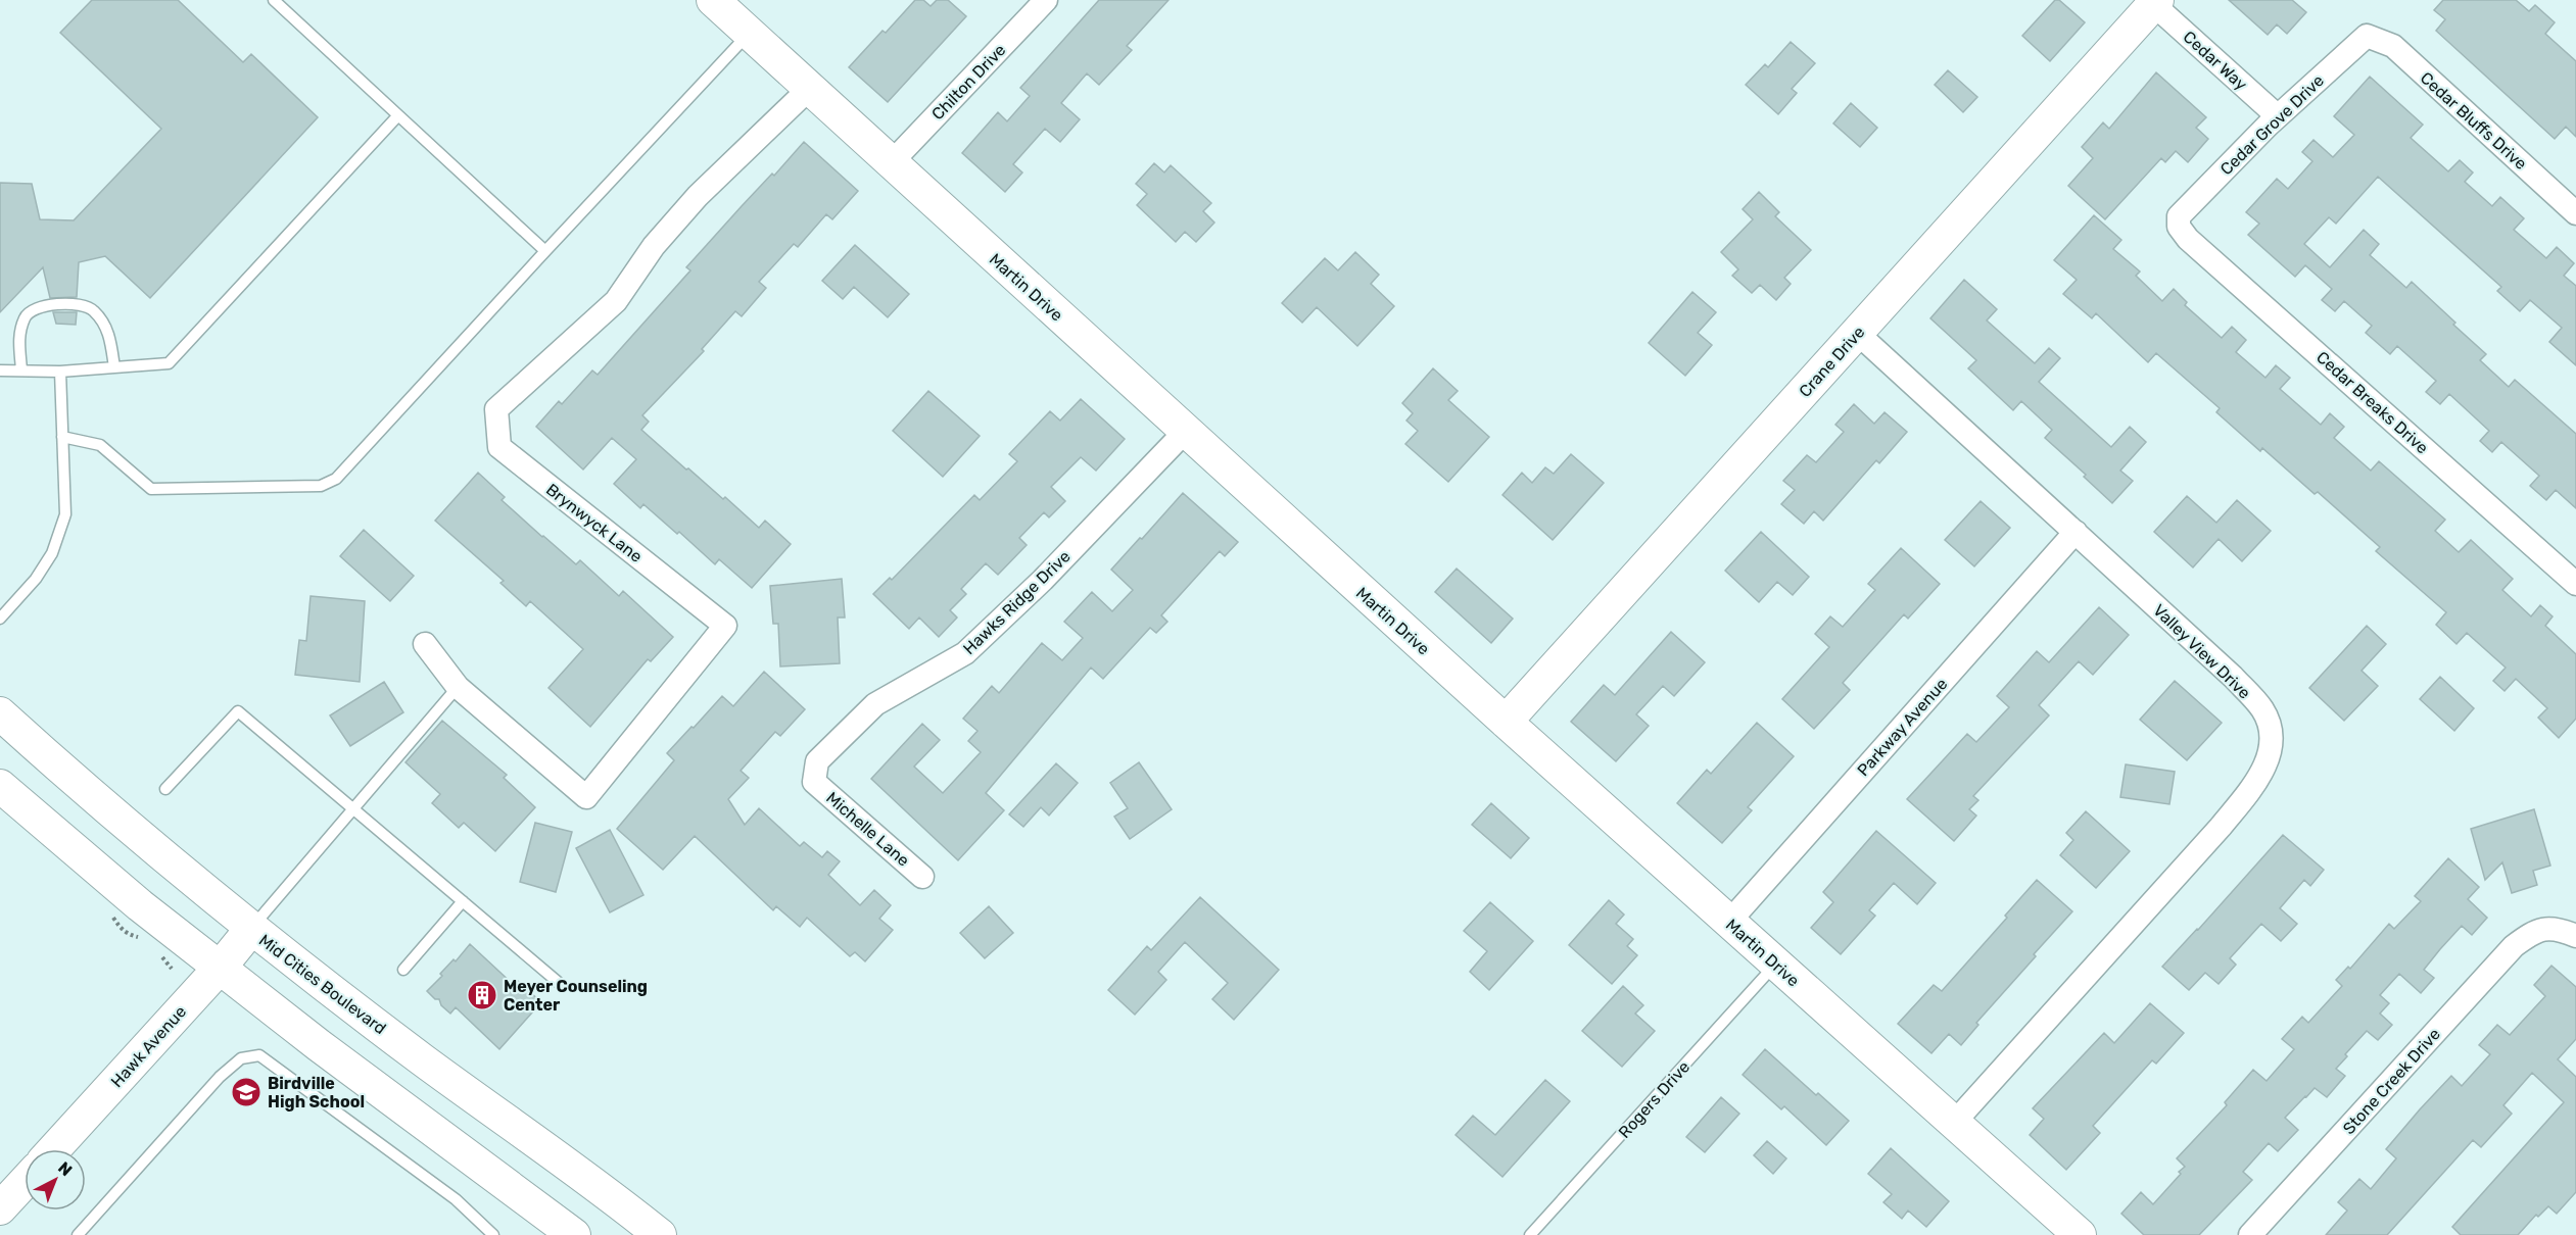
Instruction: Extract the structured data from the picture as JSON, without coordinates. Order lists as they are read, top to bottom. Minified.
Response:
{"streets":{"street":["Cedar Way","Chilton Drive","Cedar Bluffs Drive","Cedar Grove Drive","Martin Drive","Crane Drive","Cedar Breaks Drive","Brynwyck Lane","Hawks Ridge Drive","Valley View Drive","Parkway Avenue","Michelle Lane","Mid Cities Boulevard","Hawk Avenue","Stone Creek Drive"],"lane":["Rogers Drive"]},"crossings":[["Cedar Way","Cedar Grove Drive"],["Cedar Way","Crane Drive"],["Chilton Drive","Martin Drive"],["Cedar Bluffs Drive","Cedar Grove Drive"],["Cedar Grove Drive","Cedar Breaks Drive"],["Martin Drive","Crane Drive"],["Martin Drive","Brynwyck Lane"],["Martin Drive","Hawks Ridge Drive"],["Martin Drive","Valley View Drive"],["Martin Drive","Parkway Avenue"],["Martin Drive","Rogers Drive"],["Crane Drive","Valley View Drive"],["Hawks Ridge Drive","Michelle Lane"],["Valley View Drive","Parkway Avenue"],["Mid Cities Boulevard","Hawk Avenue"]],"places":{"building":["Meyer Counseling Center"],"school or university":["Birdville High School"]},"north":"top right"}
